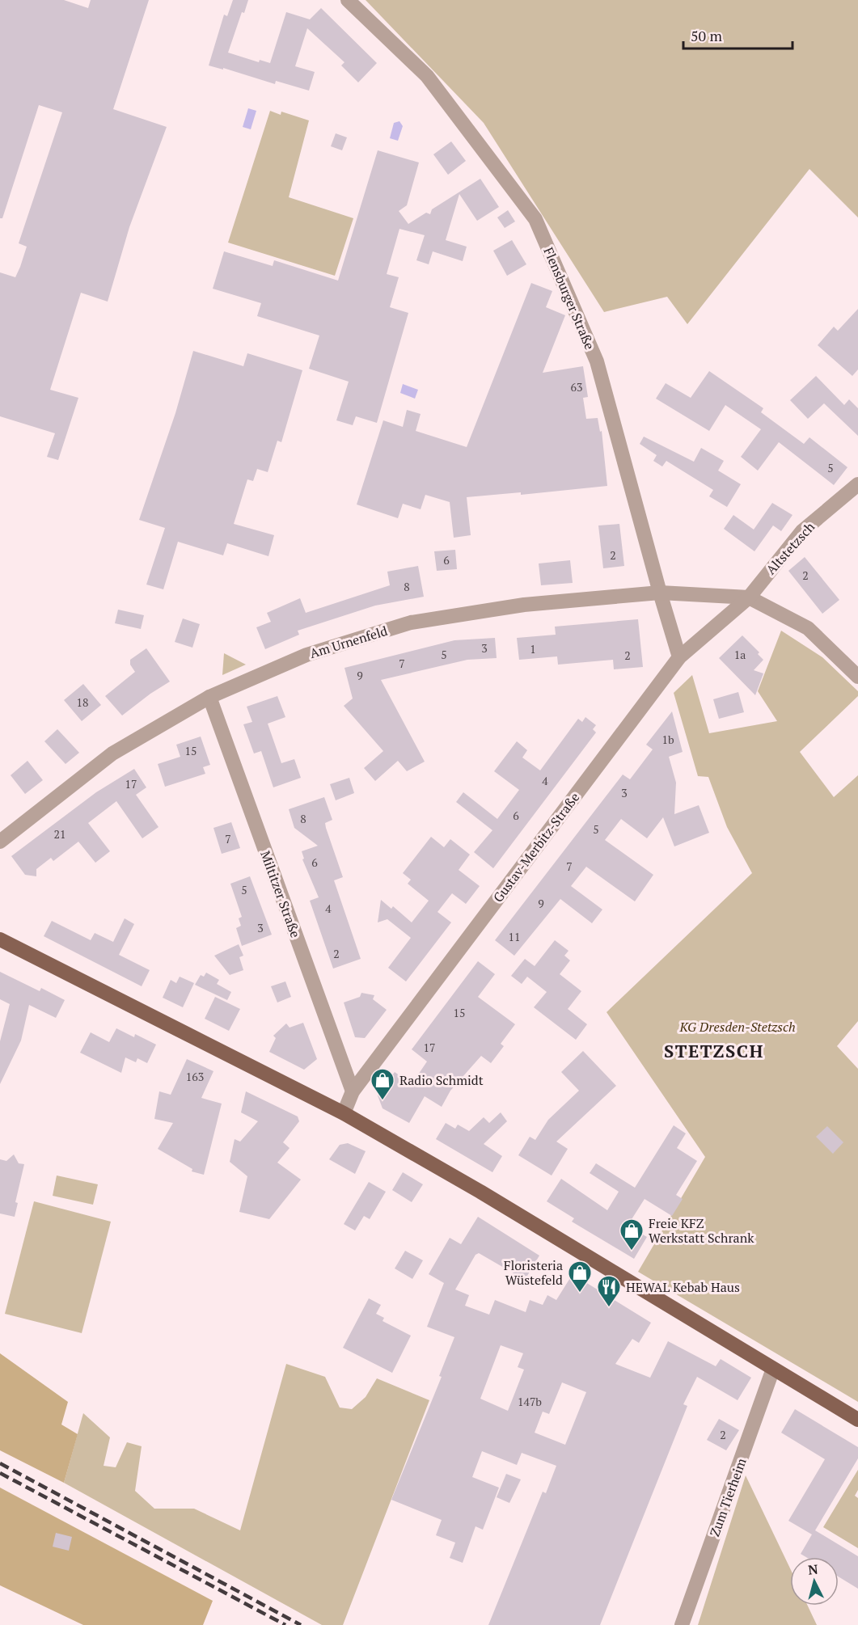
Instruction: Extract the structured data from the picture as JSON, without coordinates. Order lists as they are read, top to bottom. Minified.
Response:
{"streets":{"street":["Flensburger Straße","Altstetzsch","Am Urnenfeld","Gustav-Merbitz-Straße","Miltitzer Straße","Zum Tierheim"]},"crossings":[["Flensburger Straße","Am Urnenfeld"],["Flensburger Straße","Gustav-Merbitz-Straße"],["Altstetzsch","Am Urnenfeld"],["Altstetzsch","Gustav-Merbitz-Straße"],["Am Urnenfeld","Gustav-Merbitz-Straße"],["Am Urnenfeld","Miltitzer Straße"],["Gustav-Merbitz-Straße","Miltitzer Straße"]],"districts":["STETZSCH"],"parks":["KG Dresden-Stetzsch"],"places":{"shop":["Radio Schmidt","Freie KFZ Werkstatt Schrank","Floristeria Wüstefeld"],"restaurant":["HEWAL Kebab Haus"]},"house_numbers":["63","5","2","6","2","8","3","1","5","1a","2","7","9","18","1b","15","4","17","3","6","8","5","21","7","6","7","5","9","4","3","11","2","15","17","163","147b","2"],"scale_bar":"50 m","north":"top"}
